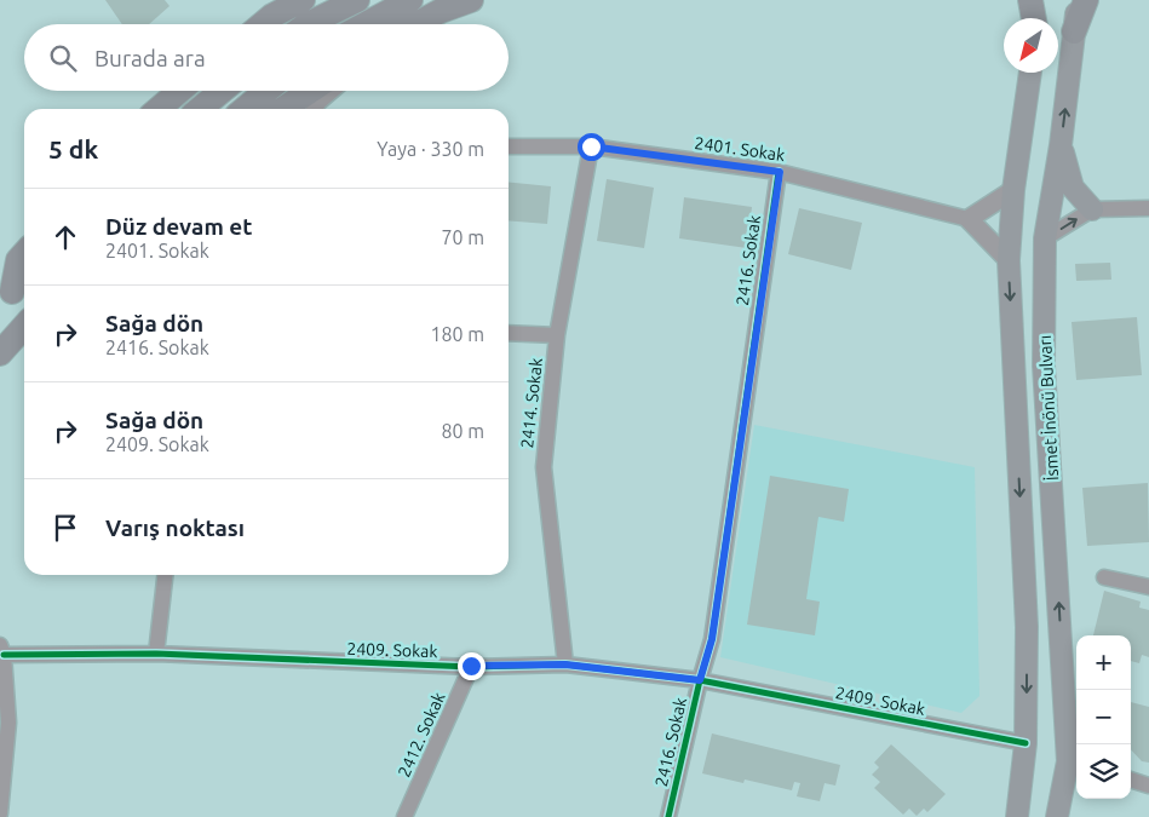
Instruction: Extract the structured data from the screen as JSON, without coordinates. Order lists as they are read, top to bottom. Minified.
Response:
{"streets":{"main road":["İsmet İnönü Bulvarı"],"street":["2401. Sokak","2416. Sokak","2414. Sokak","2409. Sokak","2412. Sokak"]},"crossings":[["2401. Sokak","2416. Sokak"],["2401. Sokak","2414. Sokak"],["2416. Sokak","2409. Sokak"],["2414. Sokak","2409. Sokak"],["İsmet İnönü Bulvarı","2409. Sokak"],["2409. Sokak","2412. Sokak"]],"north":"bottom left","page":{"search":"Burada ara","heading":["5 dk","Yaya · 330 m"],"list":[["Düz devam et","2401. Sokak","70 m"],["Sağa dön","2416. Sokak","180 m"],["Sağa dön","2409. Sokak","80 m"],"Varış noktası"],"map_buttons":["+","−"]}}
